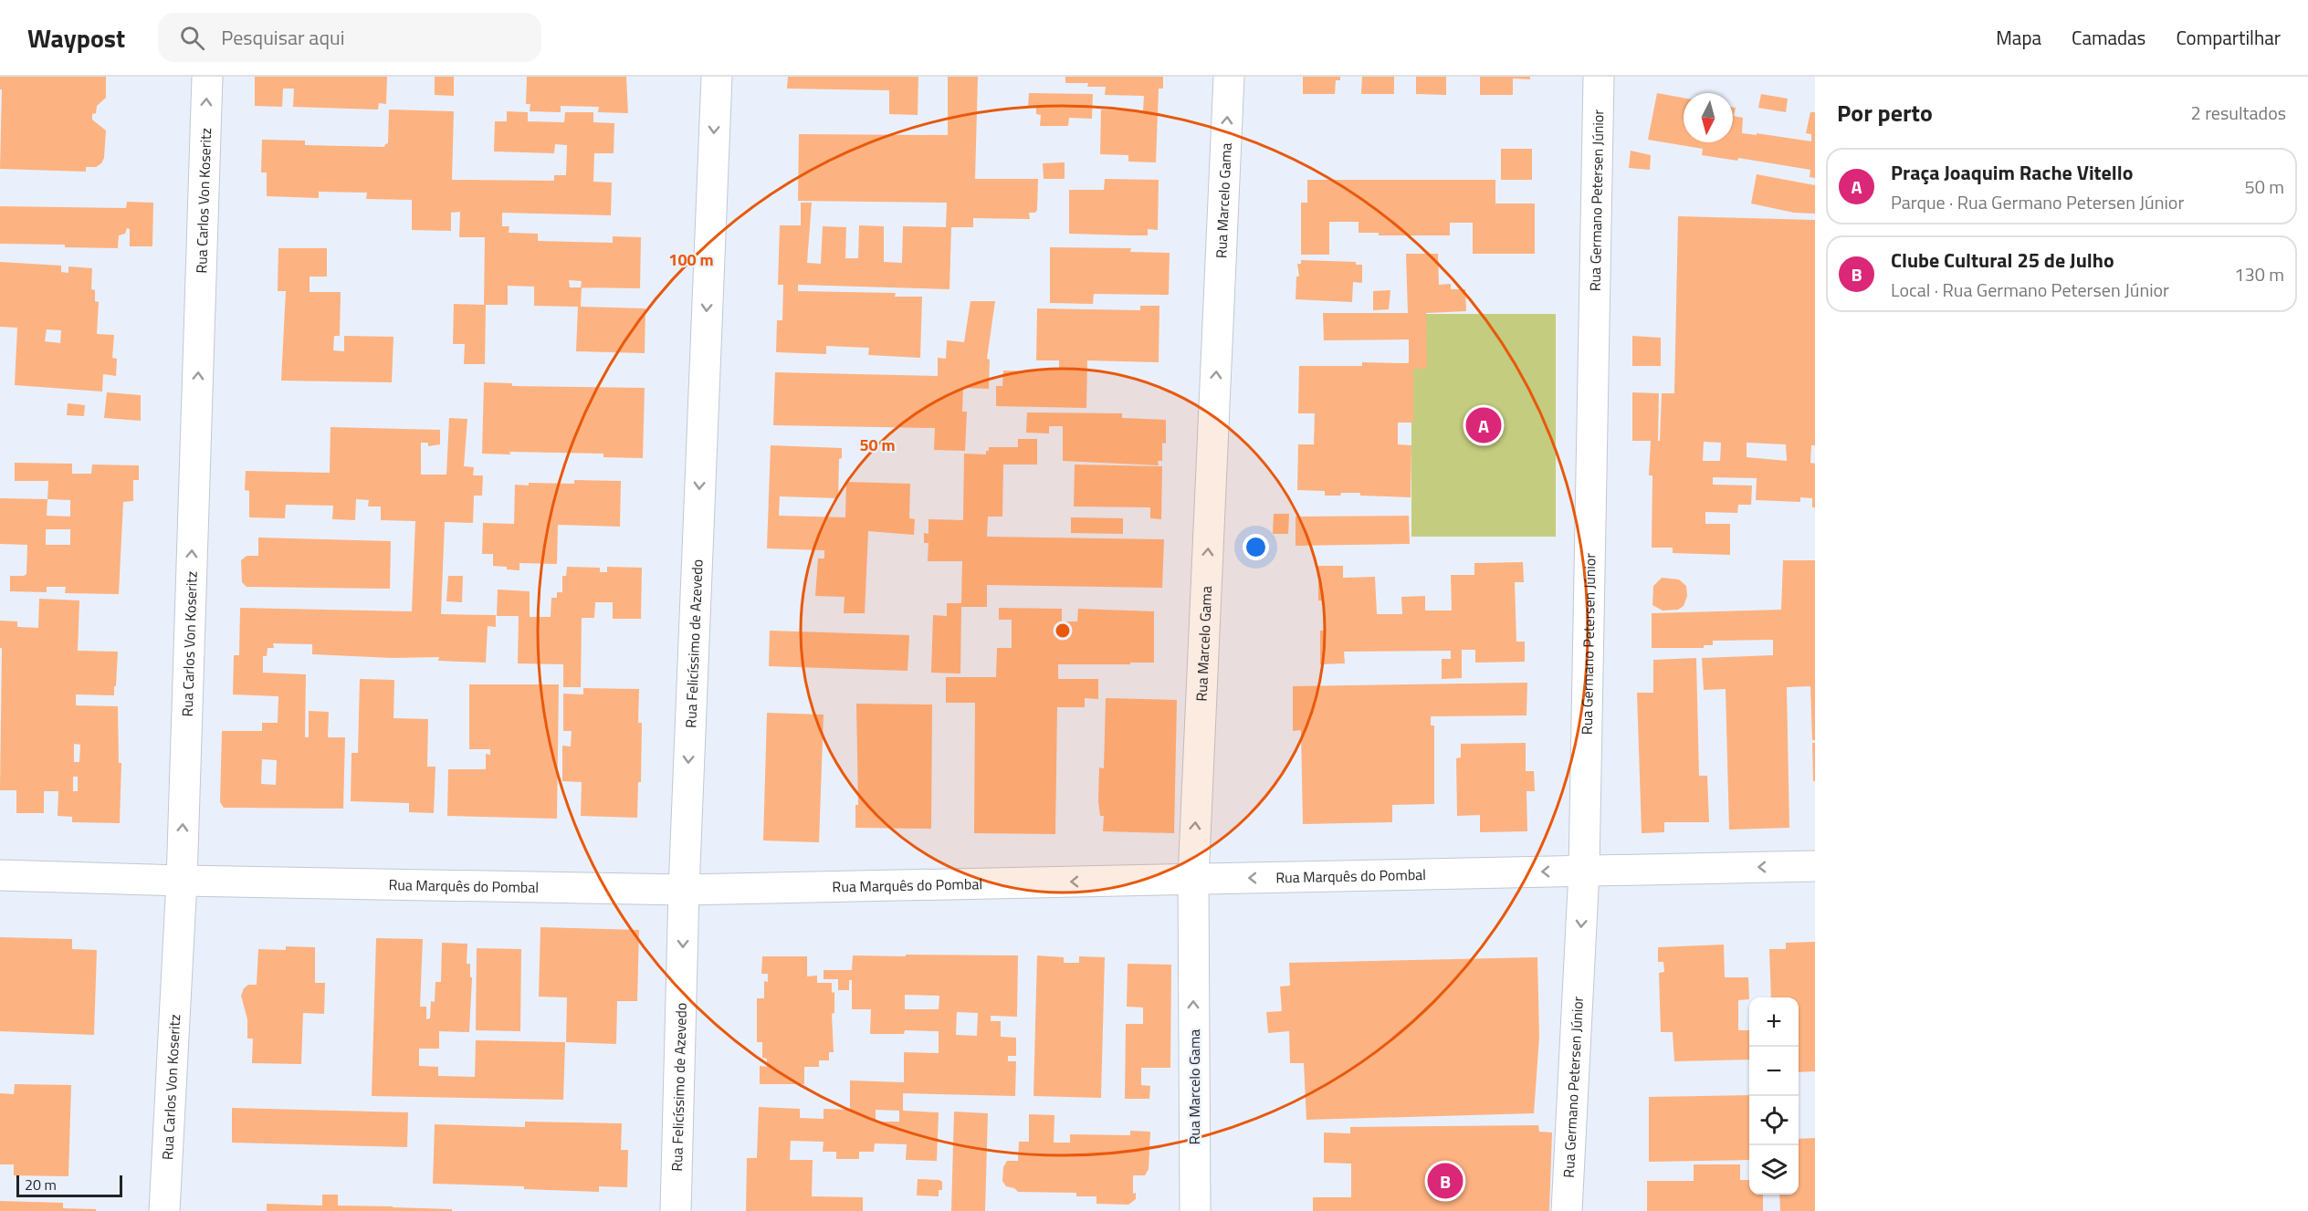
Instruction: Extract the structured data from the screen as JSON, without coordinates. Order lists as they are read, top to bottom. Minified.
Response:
{"streets":{"street":["Rua Carlos Von Koseritz","Rua Marcelo Gama","Rua Germano Petersen Júnior","Rua Felicíssimo de Azevedo","Rua Marquês do Pombal"]},"crossings":[["Rua Carlos Von Koseritz","Rua Marquês do Pombal"],["Rua Marcelo Gama","Rua Marquês do Pombal"],["Rua Germano Petersen Júnior","Rua Marquês do Pombal"],["Rua Felicíssimo de Azevedo","Rua Marquês do Pombal"]],"one_way":["Rua Carlos Von Koseritz","Rua Marcelo Gama","Rua Felicíssimo de Azevedo","Rua Marquês do Pombal"],"scale_bar":"20 m","north":"bottom","page":{"header":"Waypost","search":"Pesquisar aqui","nav":["Mapa","Camadas","Compartilhar"],"heading":["Por perto","2 resultados"],"list":[{"mark":"A","name":"Praça Joaquim Rache Vitello","note":"Parque · Rua Germano Petersen Júnior","value":"50 m"},{"mark":"B","name":"Clube Cultural 25 de Julho","note":"Local · Rua Germano Petersen Júnior","value":"130 m"}],"pins":["A","B"],"map_buttons":["+","−"],"scale":"20 m"},"rings":["100 m","50 m"]}
